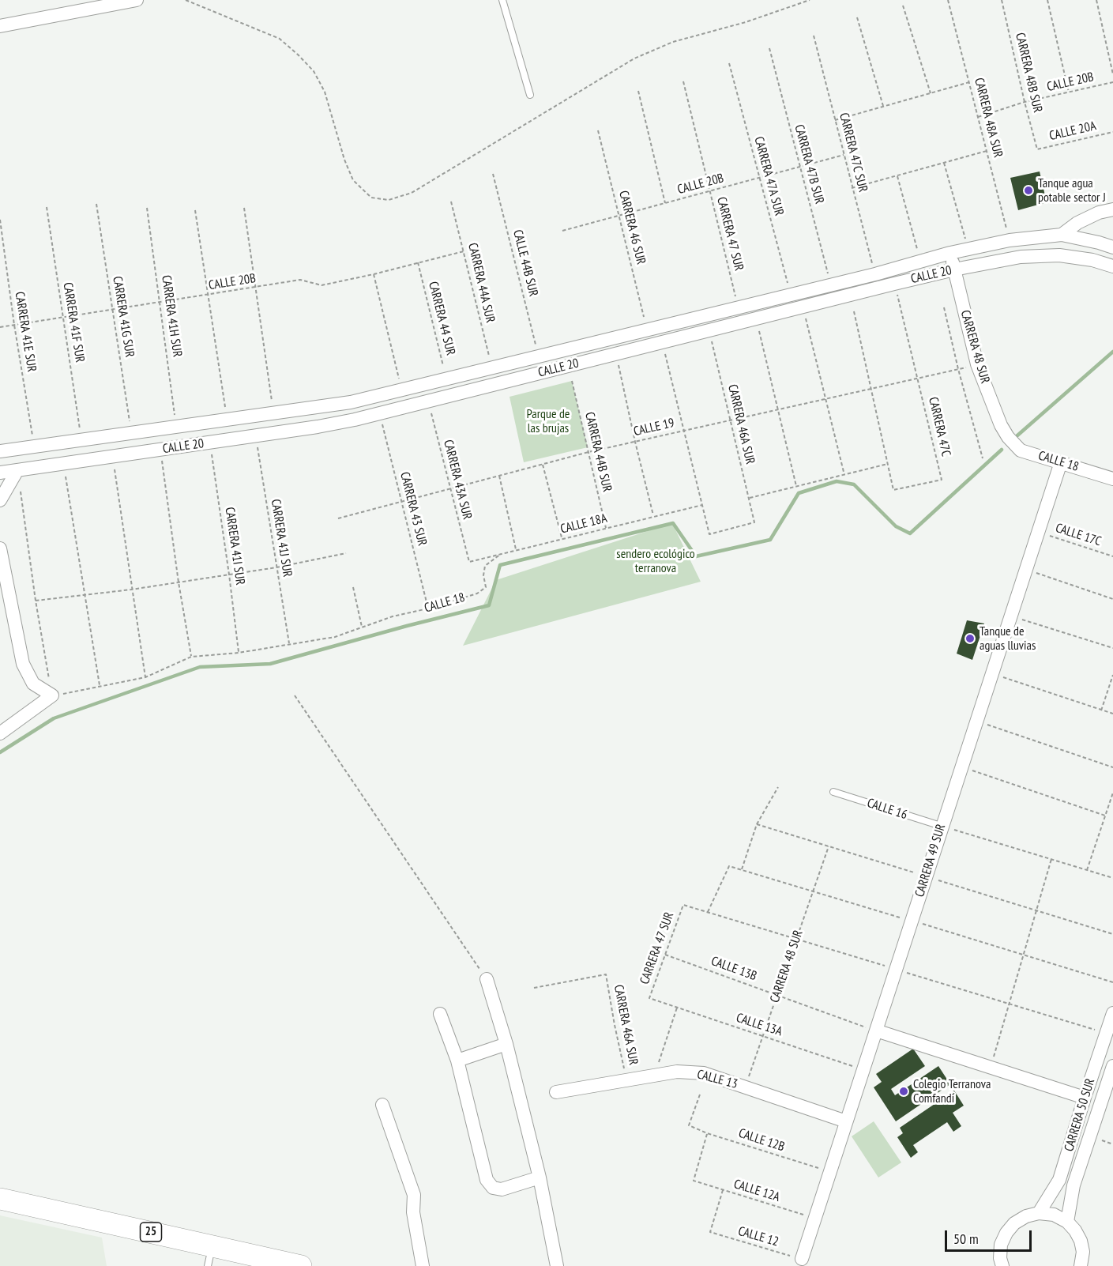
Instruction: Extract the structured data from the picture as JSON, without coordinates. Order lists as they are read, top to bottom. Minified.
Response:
{"streets":{"highway":["25"],"street":["CALLE 20","CARRERA 48 SUR","CALLE 18","CARRERA 49 SUR","CALLE 13","CARRERA 50 SUR"],"lane":["CALLE 16"],"path":["CARRERA 48B SUR","CALLE 20B","CARRERA 48A SUR","CALLE 20A","CARRERA 47C SUR","CARRERA 47B SUR","CARRERA 47A SUR","CARRERA 46 SUR","CARRERA 47 SUR","CALLE 44B SUR","CARRERA 44A SUR","CARRERA 41H SUR","CARRERA 41G SUR","CARRERA 44 SUR","CARRERA 41F SUR","CARRERA 41E SUR","CARRERA 46A SUR","CARRERA 47C","CALLE 19","CARRERA 44B SUR","CARRERA 43A SUR","CARRERA 43 SUR","CALLE 18A","CALLE 17C","CARRERA 41J SUR","CARRERA 41I SUR","CALLE 13B","CALLE 13A","CALLE 12B","CALLE 12A","CALLE 12"]},"crossings":[["CARRERA 48B SUR","CALLE 20B"],["CARRERA 48B SUR","CALLE 20A"],["CALLE 20B","CARRERA 48A SUR"],["CALLE 20B","CARRERA 47C SUR"],["CALLE 20B","CARRERA 47B SUR"],["CALLE 20B","CARRERA 47A SUR"],["CALLE 20B","CARRERA 46 SUR"],["CALLE 20B","CARRERA 47 SUR"],["CALLE 20B","CARRERA 44A SUR"],["CALLE 20B","CARRERA 41H SUR"],["CALLE 20B","CARRERA 41G SUR"],["CALLE 20B","CARRERA 44 SUR"],["CALLE 20B","CARRERA 41F SUR"],["CALLE 20B","CARRERA 41E SUR"],["CARRERA 48A SUR","CALLE 20"],["CARRERA 47C SUR","CALLE 20"],["CARRERA 47B SUR","CALLE 20"],["CARRERA 47A SUR","CALLE 20"],["CARRERA 46 SUR","CALLE 20"],["CARRERA 47 SUR","CALLE 20"],["CARRERA 47 SUR","CALLE 13B"],["CARRERA 47 SUR","CALLE 13A"],["CALLE 44B SUR","CALLE 20"],["CALLE 20","CARRERA 44A SUR"],["CALLE 20","CARRERA 41H SUR"],["CALLE 20","CARRERA 41G SUR"],["CALLE 20","CARRERA 44 SUR"],["CALLE 20","CARRERA 41F SUR"],["CALLE 20","CARRERA 41E SUR"],["CALLE 20","CARRERA 48 SUR"],["CALLE 20","CARRERA 46A SUR"],["CALLE 20","CARRERA 43A SUR"],["CALLE 20","CARRERA 43 SUR"],["CALLE 20","CARRERA 41J SUR"],["CALLE 20","CARRERA 41I SUR"],["CARRERA 48 SUR","CALLE 19"],["CARRERA 48 SUR","CALLE 18"],["CARRERA 48 SUR","CALLE 13B"],["CARRERA 48 SUR","CALLE 13A"],["CARRERA 48 SUR","CALLE 13"],["CARRERA 46A SUR","CALLE 19"],["CARRERA 46A SUR","CALLE 18A"],["CARRERA 46A SUR","CALLE 13"],["CARRERA 47C","CALLE 19"],["CALLE 19","CARRERA 44B SUR"],["CALLE 19","CARRERA 43A SUR"],["CALLE 19","CARRERA 43 SUR"],["CARRERA 44B SUR","CALLE 18A"],["CALLE 18","CARRERA 43 SUR"],["CALLE 18","CALLE 18A"],["CALLE 18","CARRERA 41J SUR"],["CALLE 18","CARRERA 41I SUR"],["CALLE 18","CARRERA 49 SUR"],["CARRERA 43A SUR","CALLE 18A"],["CALLE 17C","CARRERA 49 SUR"],["CALLE 16","CARRERA 49 SUR"],["CARRERA 49 SUR","CALLE 13B"],["CARRERA 49 SUR","CALLE 13A"],["CARRERA 49 SUR","CALLE 13"],["CARRERA 49 SUR","CALLE 12B"],["CARRERA 49 SUR","CALLE 12A"],["CARRERA 49 SUR","CALLE 12"],["CALLE 12B","CALLE 12A"],["CALLE 12A","CALLE 12"]],"parks":["Parque de las brujas","sendero ecológico terranova"],"places":["Tanque agua potable sector J","Tanque de aguas lluvias","Colegio Terranova Comfandi"],"scale_bar":"50 m"}
